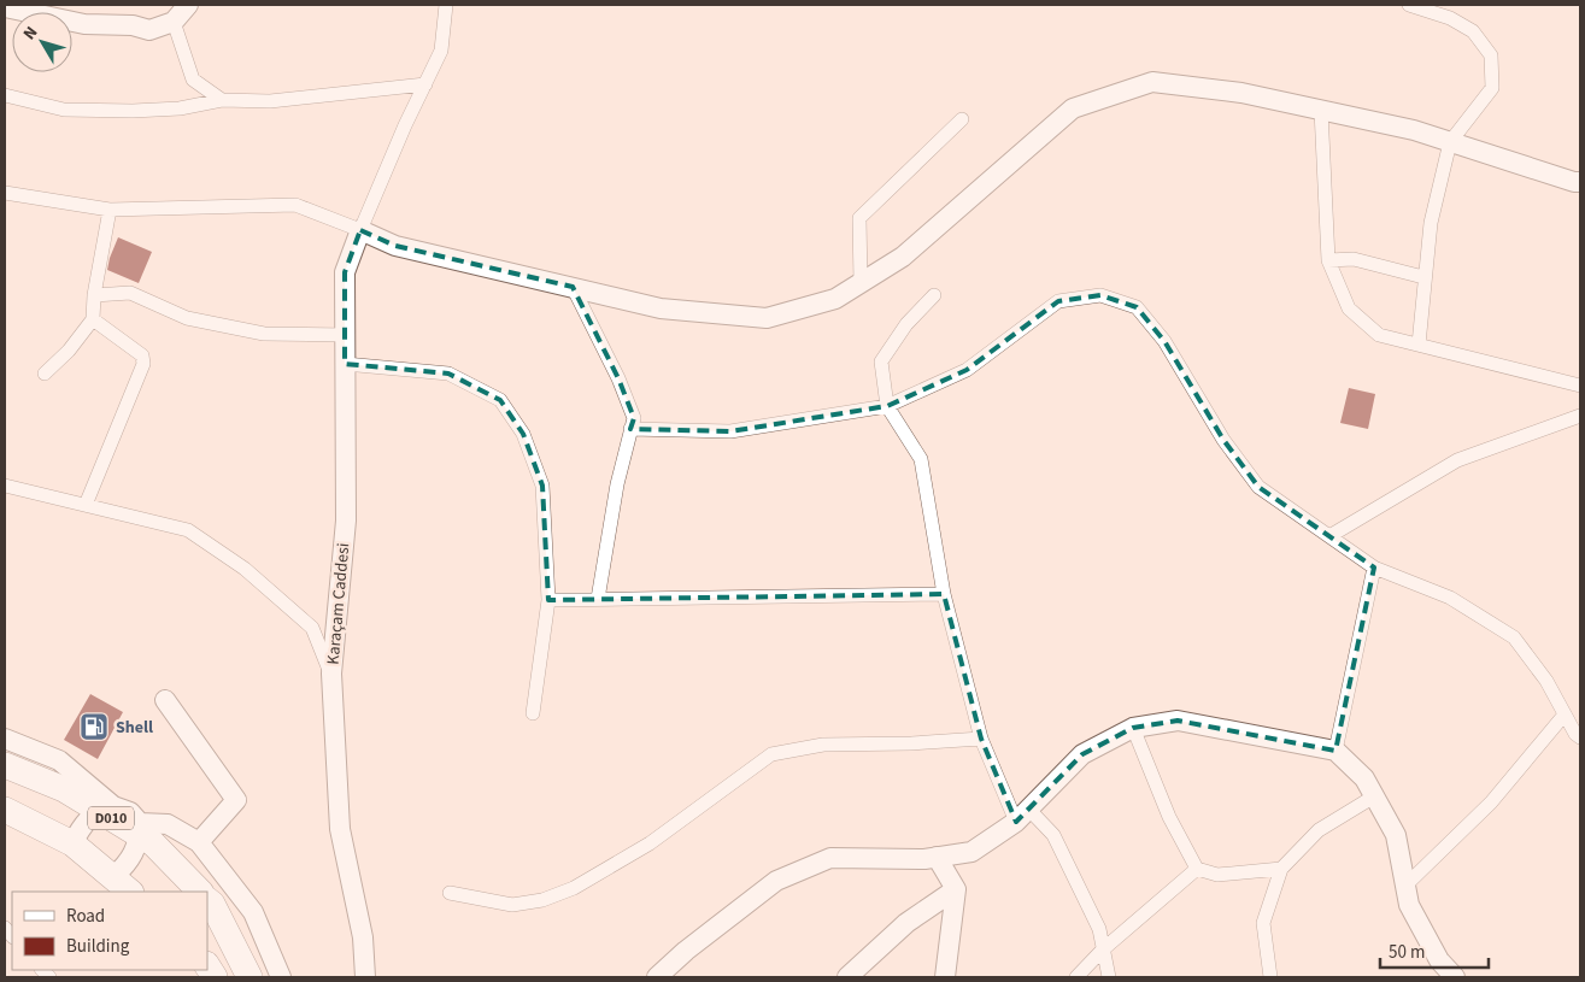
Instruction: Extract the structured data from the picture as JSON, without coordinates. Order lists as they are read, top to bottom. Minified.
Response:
{"streets":{"highway":["D010"],"street":["Karaçam Caddesi"]},"places":{"fuel station":["Shell"]},"legend":["Road","Building"],"scale_bar":"50 m","north":"top left"}
